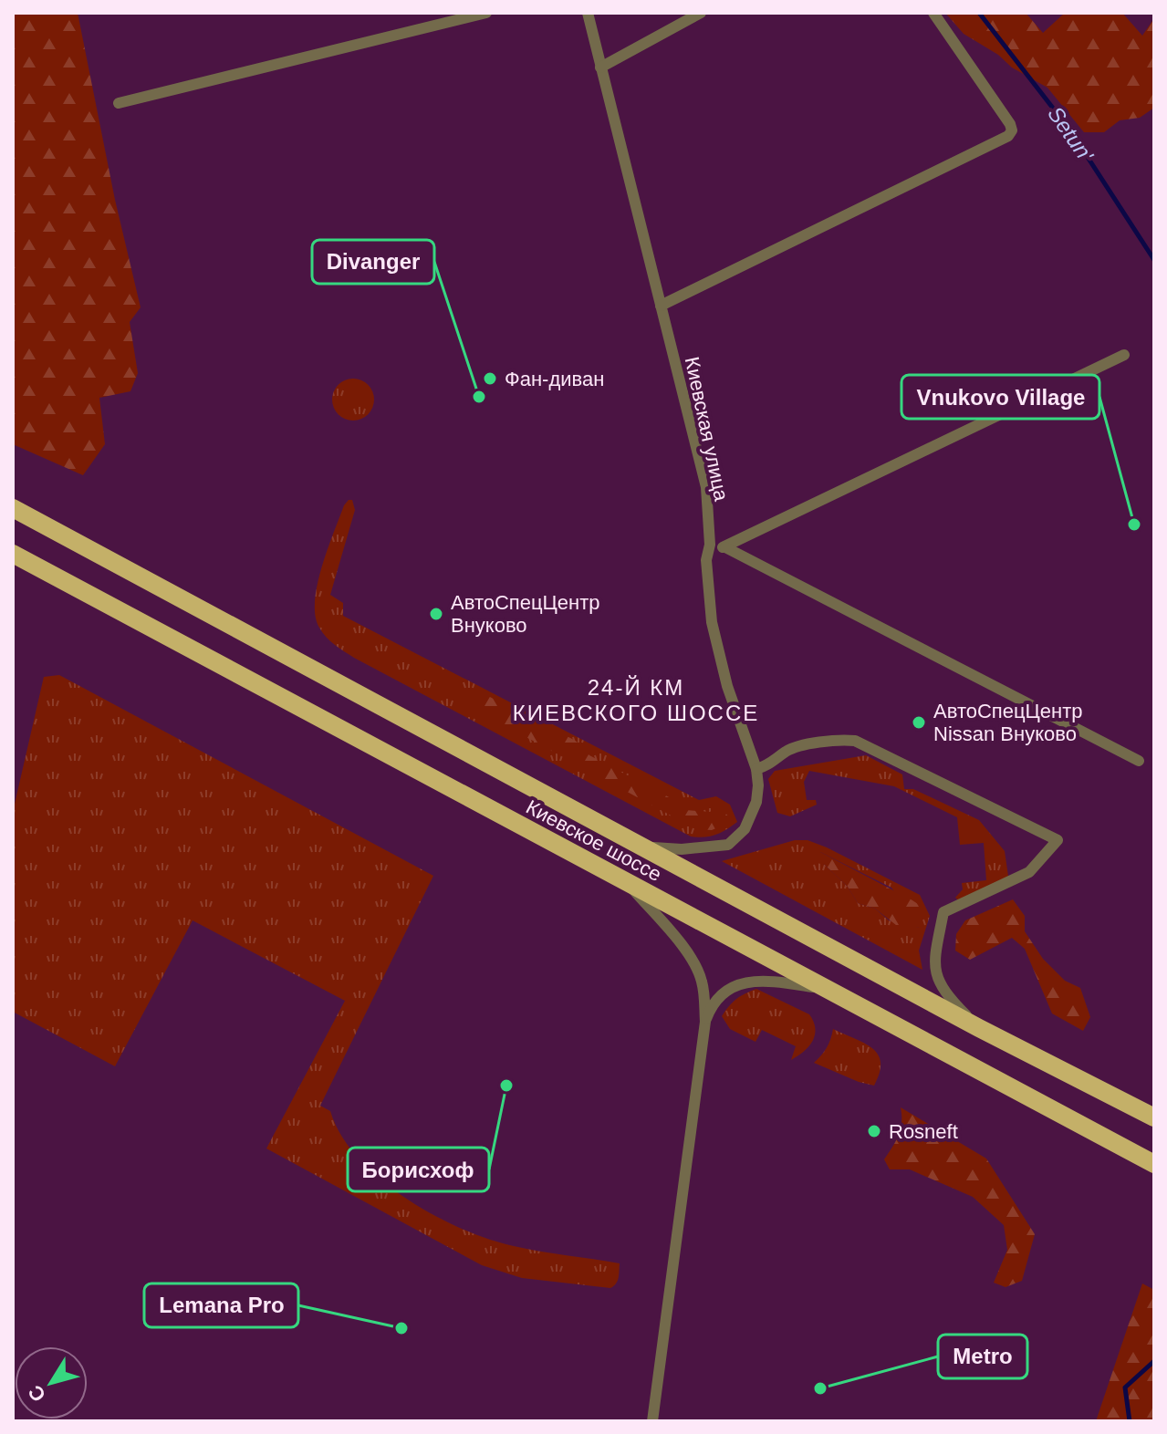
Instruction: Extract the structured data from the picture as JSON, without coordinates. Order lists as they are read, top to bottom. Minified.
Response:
{"streets":{"highway":["Киевское шоссе"],"street":["Киевская улица"]},"crossings":[["Киевская улица","Киевское шоссе"]],"districts":["24-Й КМ КИЕВСКОГО ШОССЕ"],"water":["Setun'"],"places":["Фан-диван","Divanger","Vnukovo Village","АвтоСпецЦентр Внуково","АвтоСпецЦентр Nissan Внуково","Борисхоф","Rosneft","Lemana Pro","Metro"],"north":"bottom left"}
